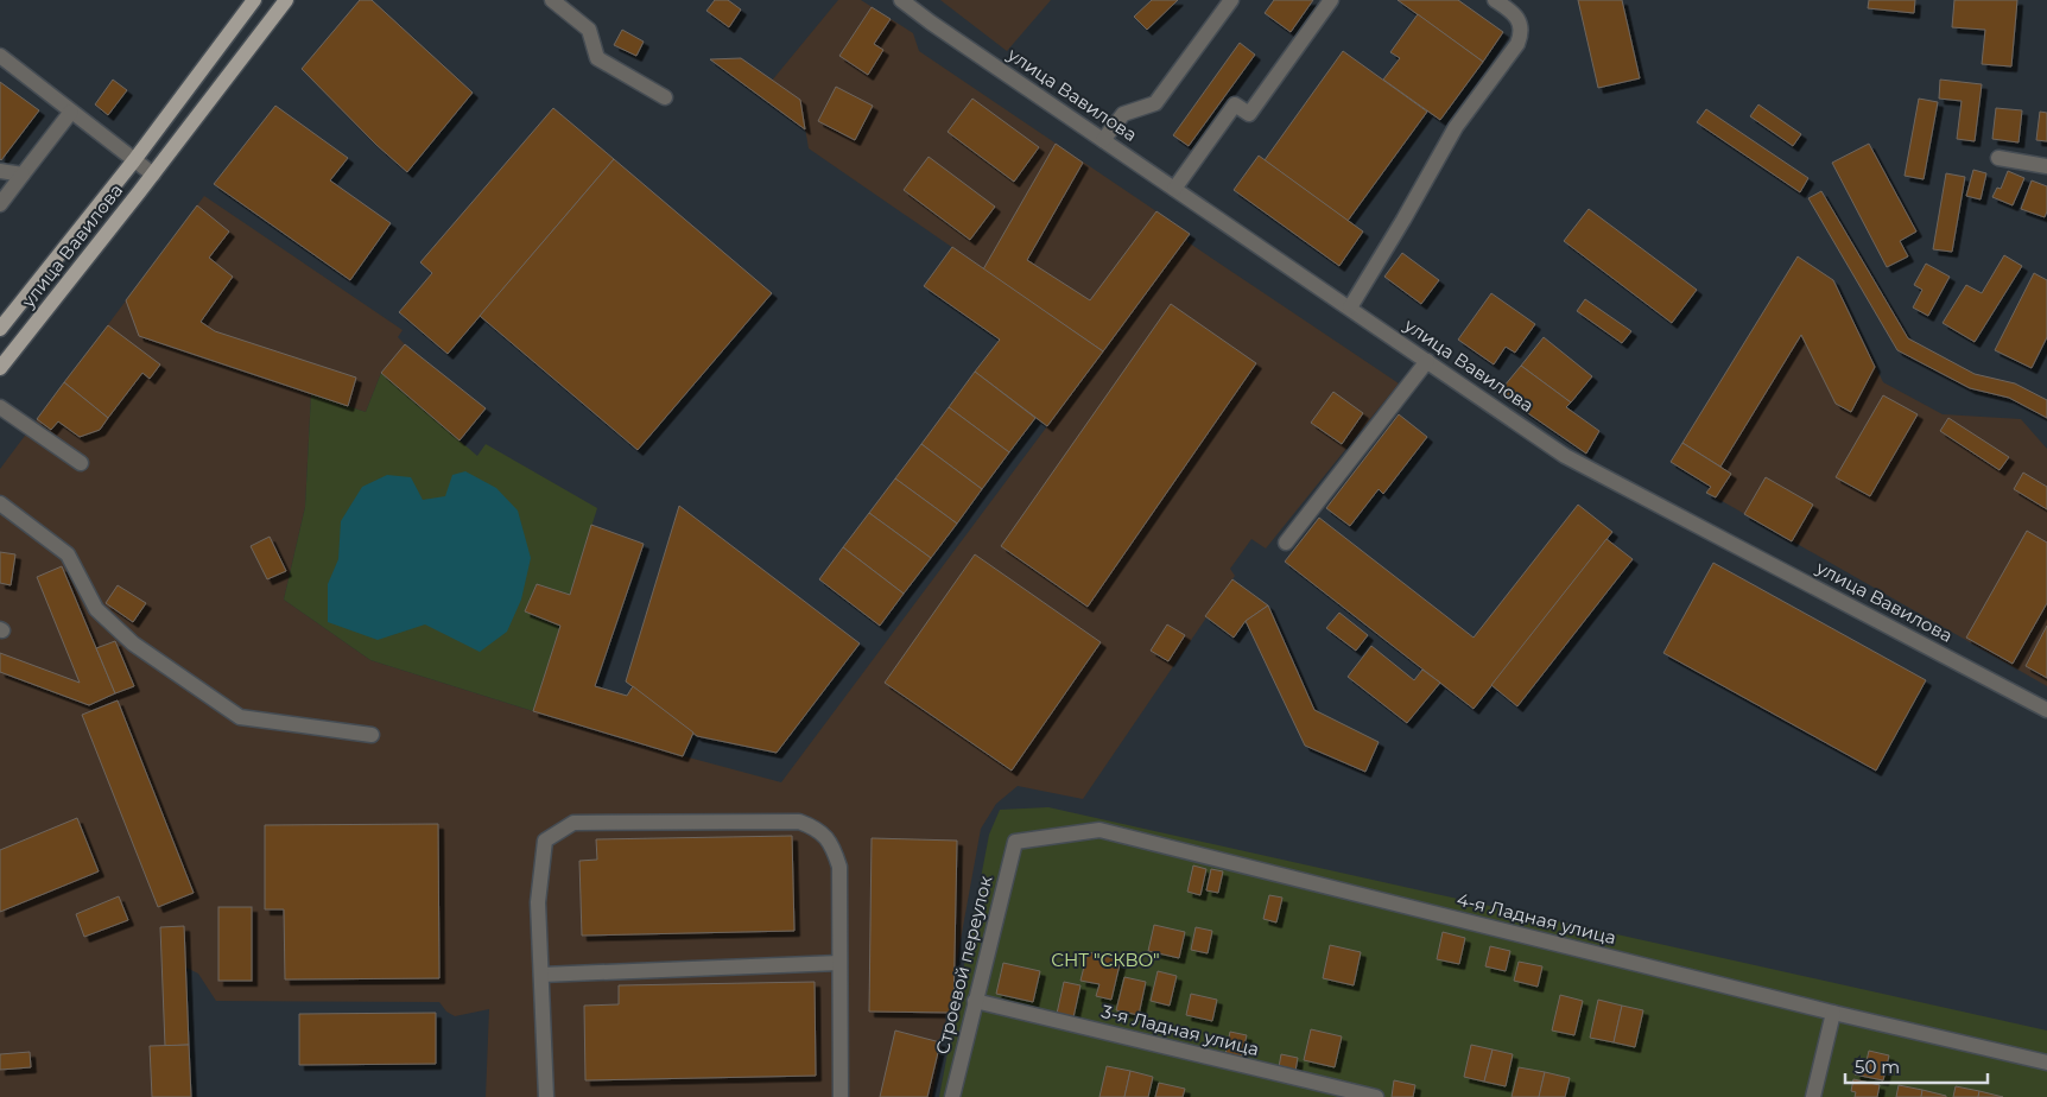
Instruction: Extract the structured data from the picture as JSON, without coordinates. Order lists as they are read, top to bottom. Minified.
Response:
{"streets":{"main road":["улица Вавилова"],"street":["4-я Ладная улица","Строевой переулок","3-я Ладная улица"]},"crossings":[["4-я Ладная улица","Строевой переулок"],["Строевой переулок","3-я Ладная улица"]],"parks":["СНТ \"СКВО\""],"scale_bar":"50 m"}
